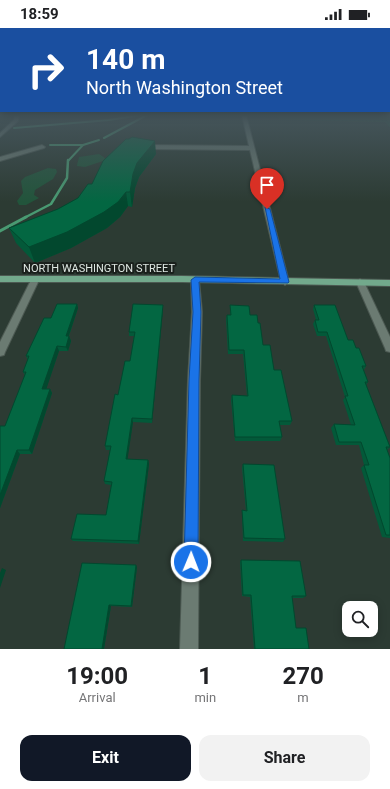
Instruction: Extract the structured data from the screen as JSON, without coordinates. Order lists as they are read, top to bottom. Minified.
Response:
{"streets":{"main road":["NORTH WASHINGTON STREET"]},"page":{"status":"18:59","turn":["140 m","North Washington Street"],"eta":["19:00","Arrival","1","min","270","m"],"buttons":["Exit","Share"]}}
